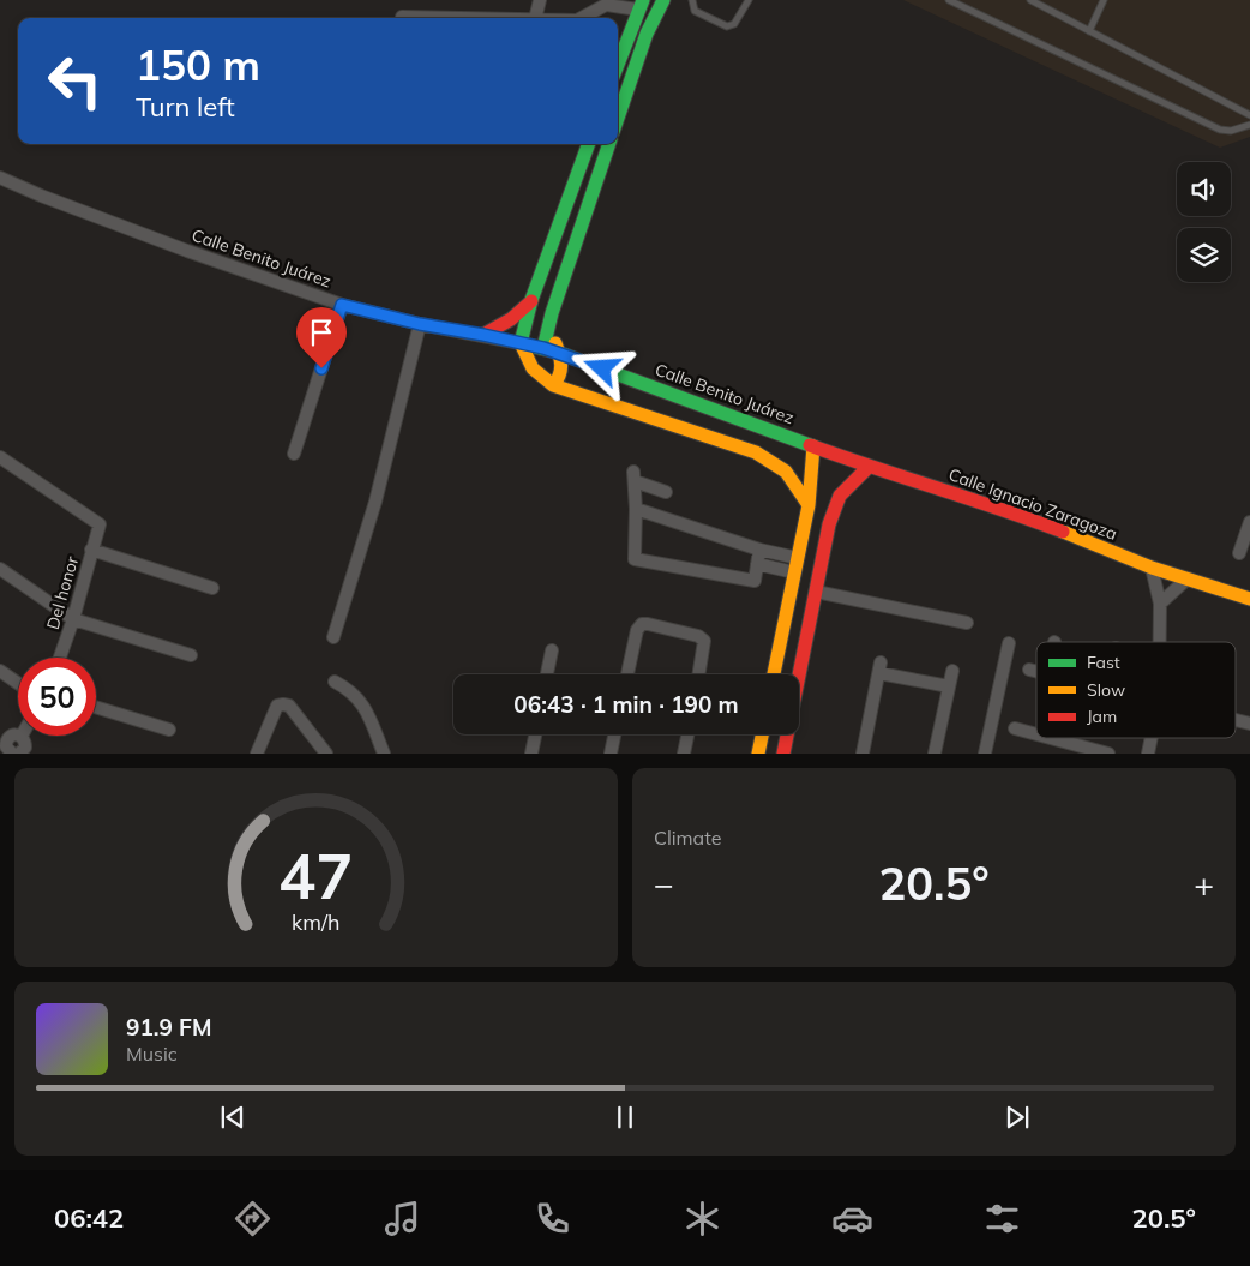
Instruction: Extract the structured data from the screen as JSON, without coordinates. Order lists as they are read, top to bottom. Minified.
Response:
{"streets":{"main road":["Calle Benito Juárez","Calle Ignacio Zaragoza"],"street":["Del honor"]},"crossings":[["Calle Benito Juárez","Calle Ignacio Zaragoza"]],"legend":["Fast","Slow","Jam"],"page":{"turn":["150 m","Turn left"],"limit":"50","trip":"06:43 · 1 min · 190 m","tile":"Climate","heat":["−","20.5°","+"],"song":["91.9 FM","Music"],"tabs":["06:42","20.5°"],"gauge":["47","km/h"]}}
